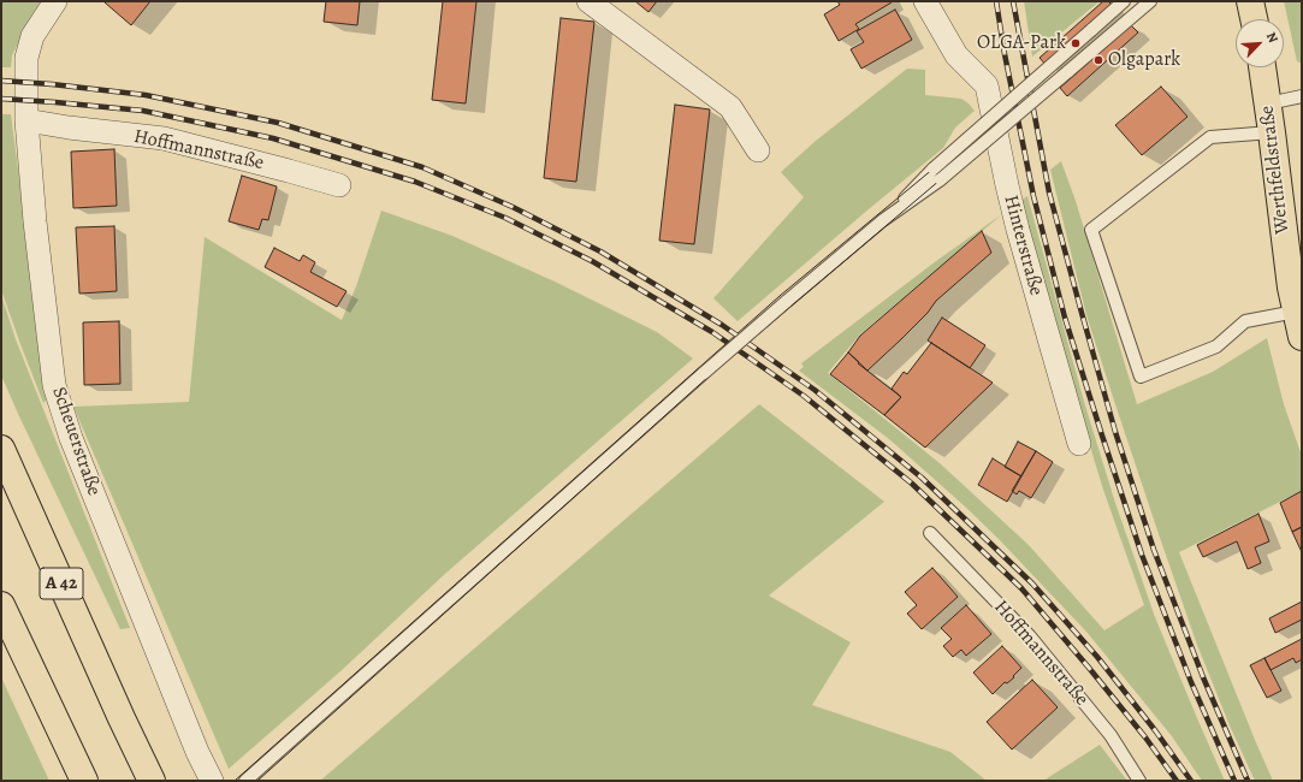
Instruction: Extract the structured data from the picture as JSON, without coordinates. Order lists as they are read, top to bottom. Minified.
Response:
{"streets":{"main road":["Werthfeldstraße","A 42"],"street":["Hoffmannstraße","Hinterstraße","Scheuerstraße"]},"crossings":[["Hoffmannstraße","Scheuerstraße"]],"places":["OLGA-Park","Olgapark"],"north":"top right"}
